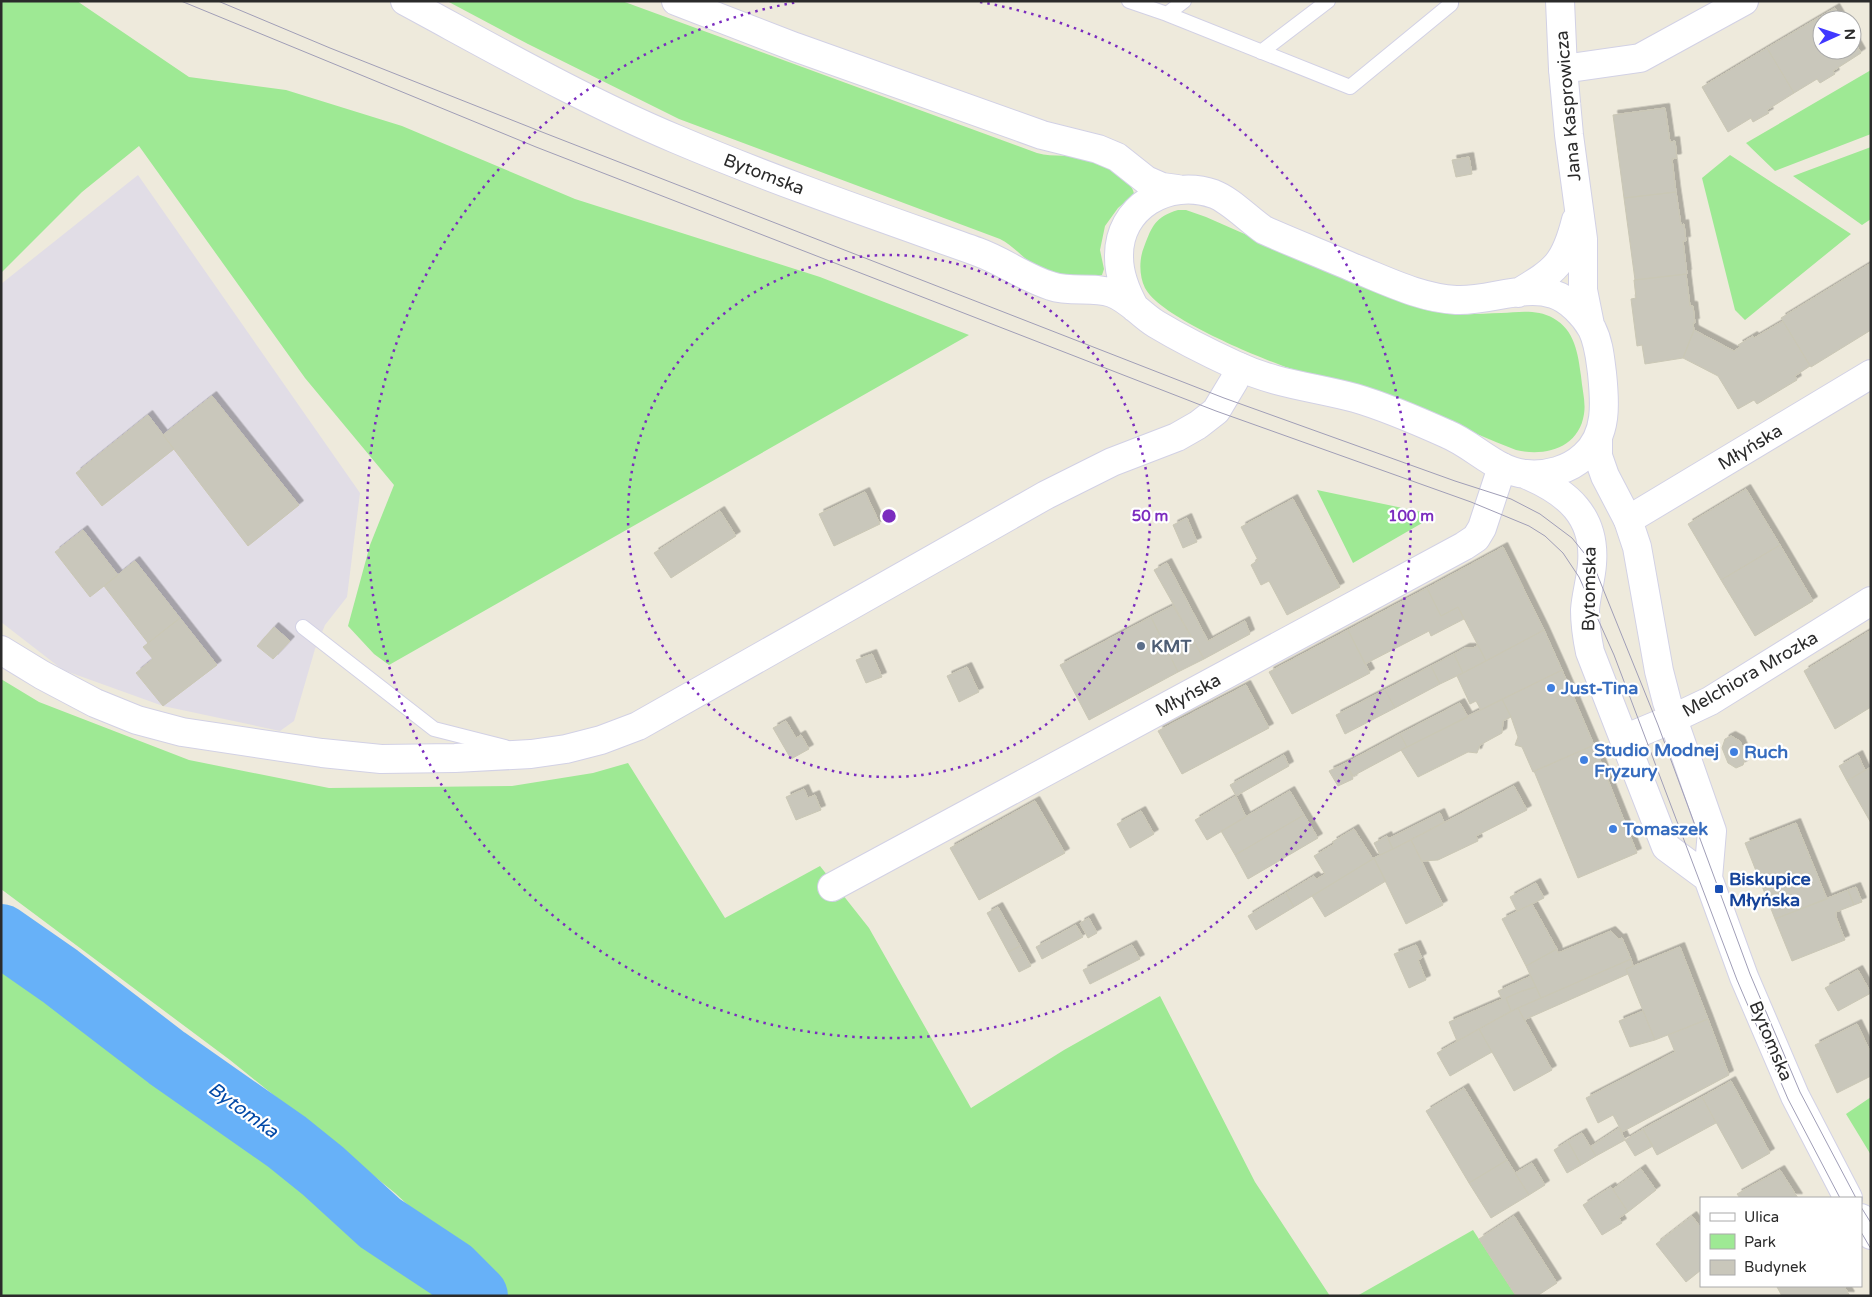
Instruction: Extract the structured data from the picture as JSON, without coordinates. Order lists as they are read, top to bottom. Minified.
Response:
{"streets":{"street":["Jana Kasprowicza","Bytomska","Młyńska","Melchiora Mrozka"]},"crossings":[["Jana Kasprowicza","Bytomska"],["Bytomska","Młyńska"],["Bytomska","Melchiora Mrozka"]],"water":["Bytomka"],"places":{"other":["KMT","Just-Tina","Ruch","Studio Modnej Fryzury","Tomaszek"],"transit":["Biskupice Młyńska"]},"legend":["Ulica","Park","Budynek"],"north":"right","rings":["50 m","100 m"]}
